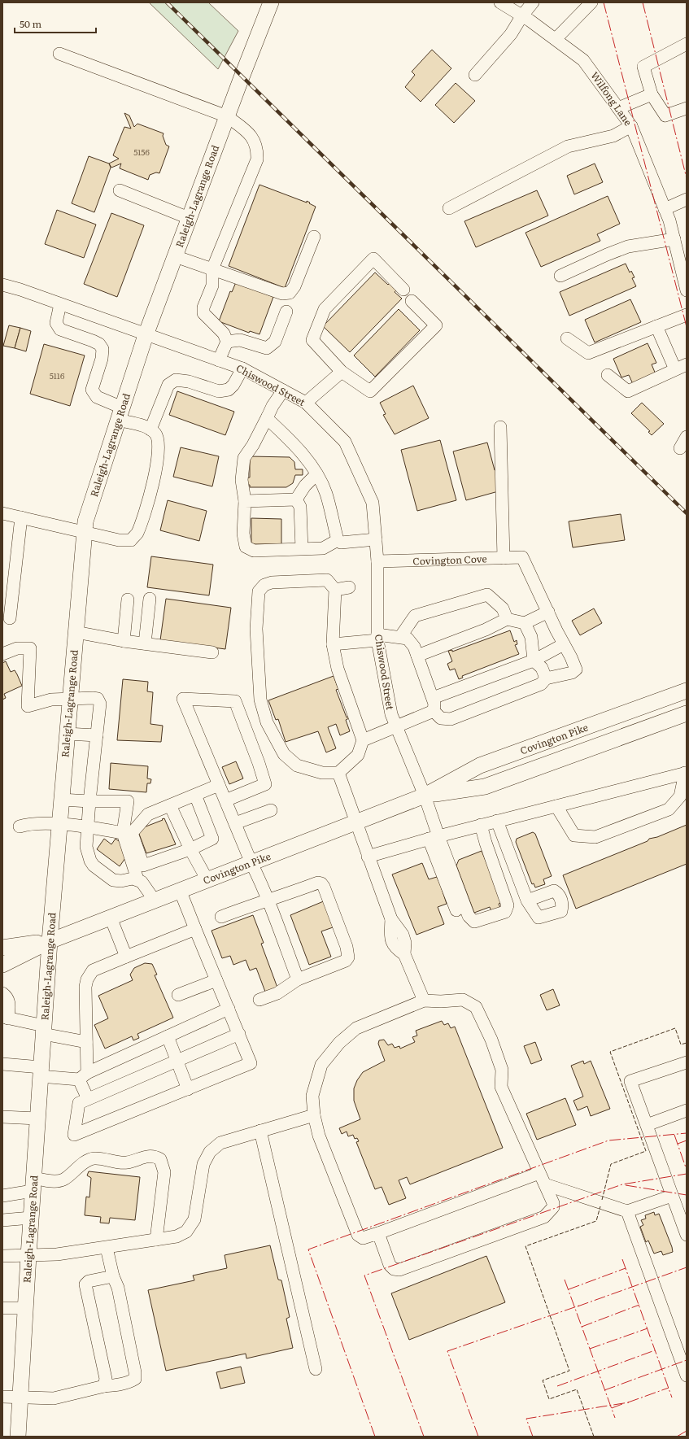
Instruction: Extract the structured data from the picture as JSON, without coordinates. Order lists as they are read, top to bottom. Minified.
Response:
{"streets":{"main road":["Raleigh-Lagrange Road","Covington Pike"],"street":["Wilfong Lane","Chiswood Street","Covington Cove"]},"crossings":[["Raleigh-Lagrange Road","Chiswood Street"],["Raleigh-Lagrange Road","Covington Pike"],["Chiswood Street","Covington Cove"],["Chiswood Street","Covington Pike"]],"house_numbers":["5156","5116"],"scale_bar":"50 m"}
